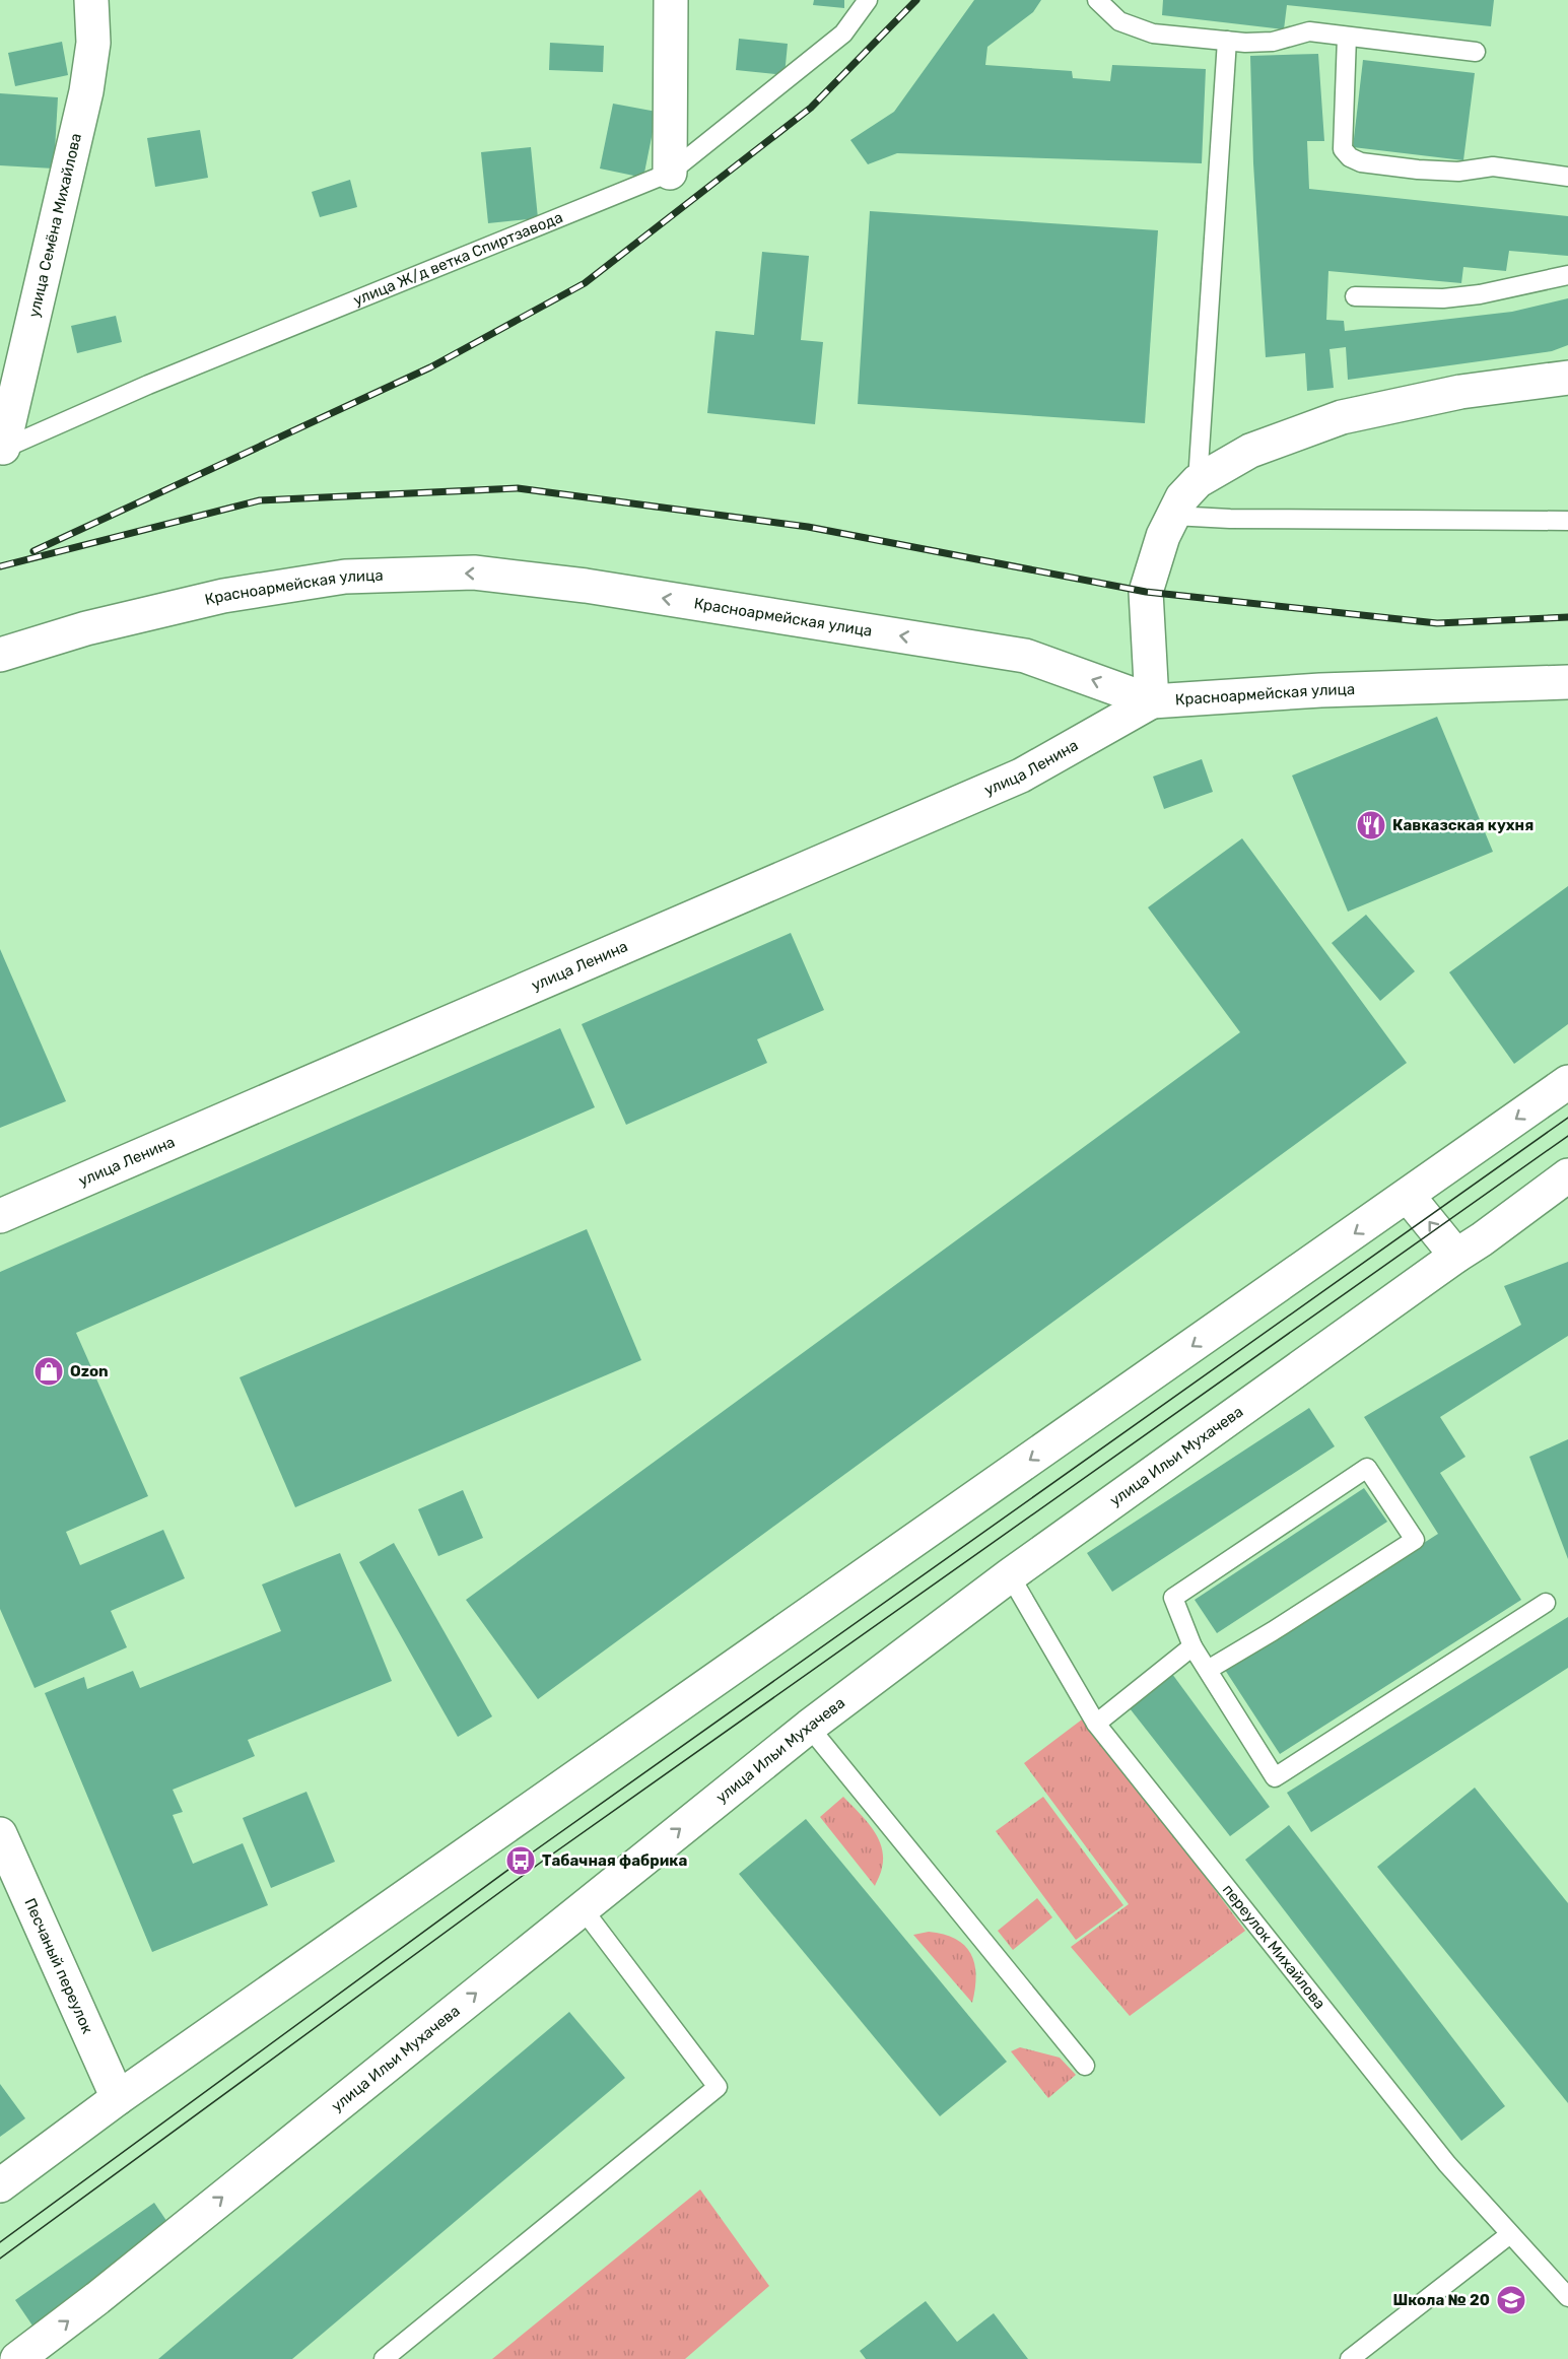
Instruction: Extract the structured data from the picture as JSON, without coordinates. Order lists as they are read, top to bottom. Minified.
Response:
{"streets":{"main road":["улица Семёна Михайлова","Красноармейская улица","улица Ленина","улица Ильи Мухачева","Песчаный переулок"],"lane":["улица Ж/д ветка Спиртзавода","переулок Михайлова"]},"crossings":[["улица Семёна Михайлова","улица Ж/д ветка Спиртзавода"],["Красноармейская улица","улица Ленина"],["улица Ильи Мухачева","переулок Михайлова"]],"one_way":["Красноармейская улица"],"places":{"restaurant":["Кавказская кухня"],"shop":["Ozon"],"bus stop":["Табачная фабрика"],"school or university":["Школа № 20"]}}
